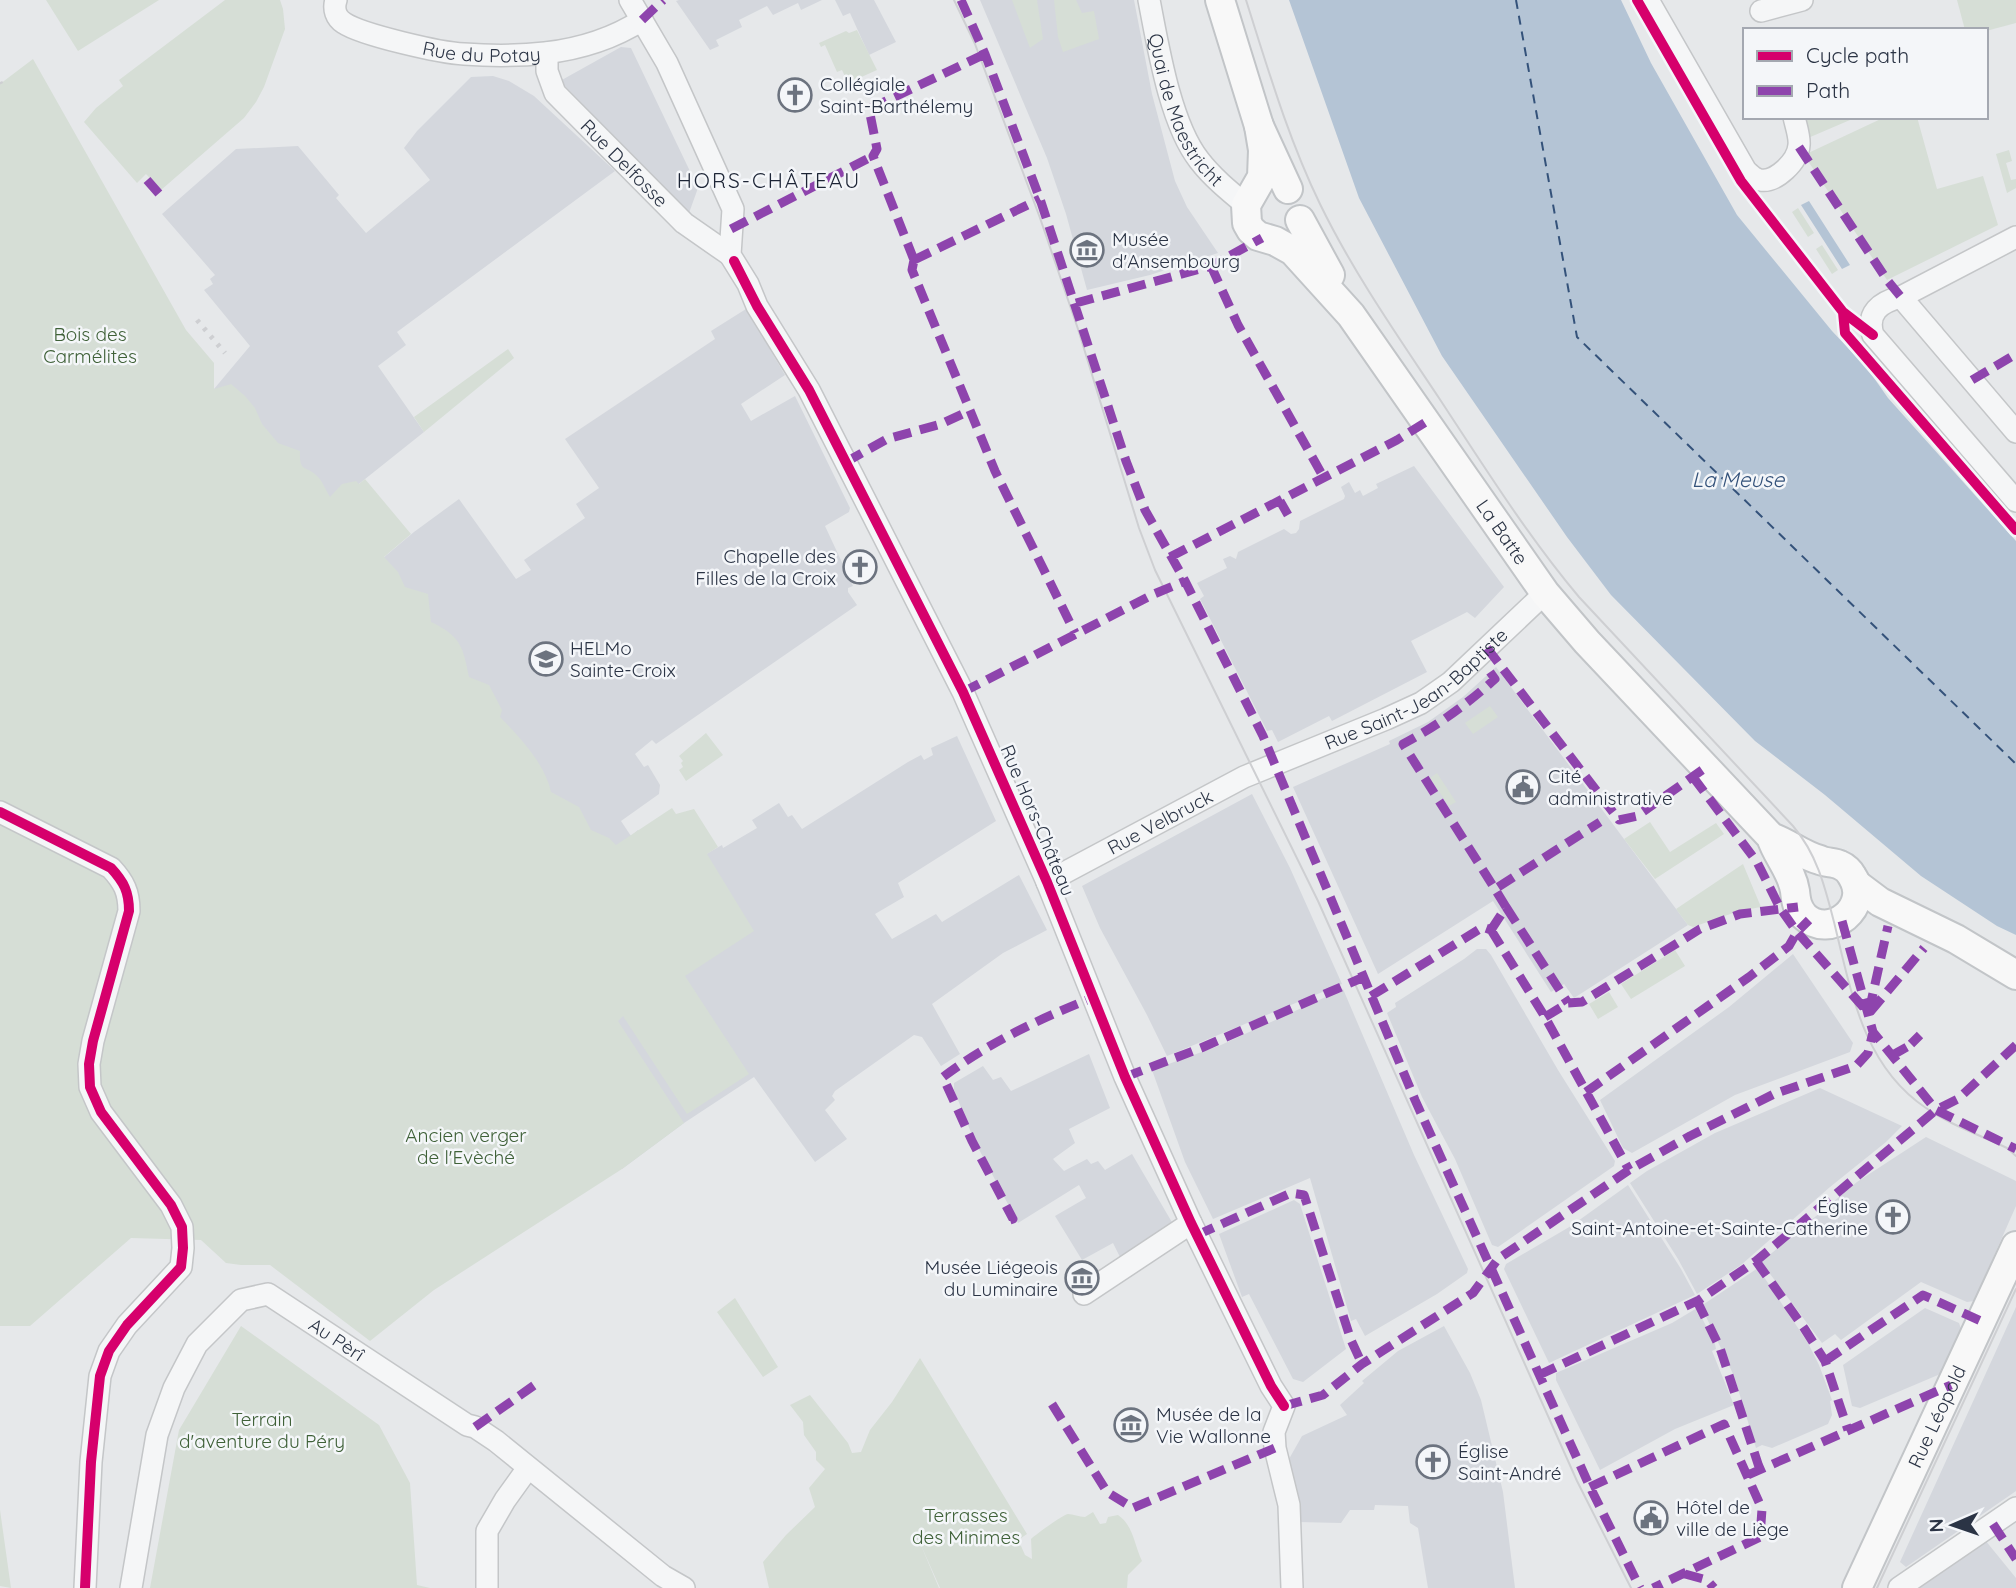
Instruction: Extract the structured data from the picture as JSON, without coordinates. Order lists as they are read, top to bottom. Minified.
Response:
{"streets":{"main road":["Quai de Maestricht","La Batte","Rue Léopold"],"street":["Rue du Potay","Rue Delfosse","Rue Saint-Jean-Baptiste","Rue Hors-Château","Rue Velbruck","Au Pèrî"]},"crossings":[["Rue du Potay","Rue Delfosse"],["Quai de Maestricht","La Batte"],["Rue Delfosse","Rue Hors-Château"],["La Batte","Rue Saint-Jean-Baptiste"],["Rue Saint-Jean-Baptiste","Rue Velbruck"],["Rue Hors-Château","Rue Velbruck"]],"districts":["HORS-CHÂTEAU"],"water":["La Meuse"],"parks":["Bois des Carmélites","Ancien verger de l'Evèché","Terrain d'aventure du Péry","Terrasses des Minimes"],"places":{"church":["Collégiale Saint-Barthélemy","Chapelle des Filles de la Croix","Église Saint-Antoine-et-Sainte-Catherine","Église Saint-André"],"museum":["Musée d'Ansembourg","Musée Liégeois du Luminaire","Musée de la Vie Wallonne"],"school or university":["HELMo Sainte-Croix"],"public building":["Cité administrative","Hôtel de ville de Liège"]},"legend":["Cycle path","Path"],"north":"left"}
